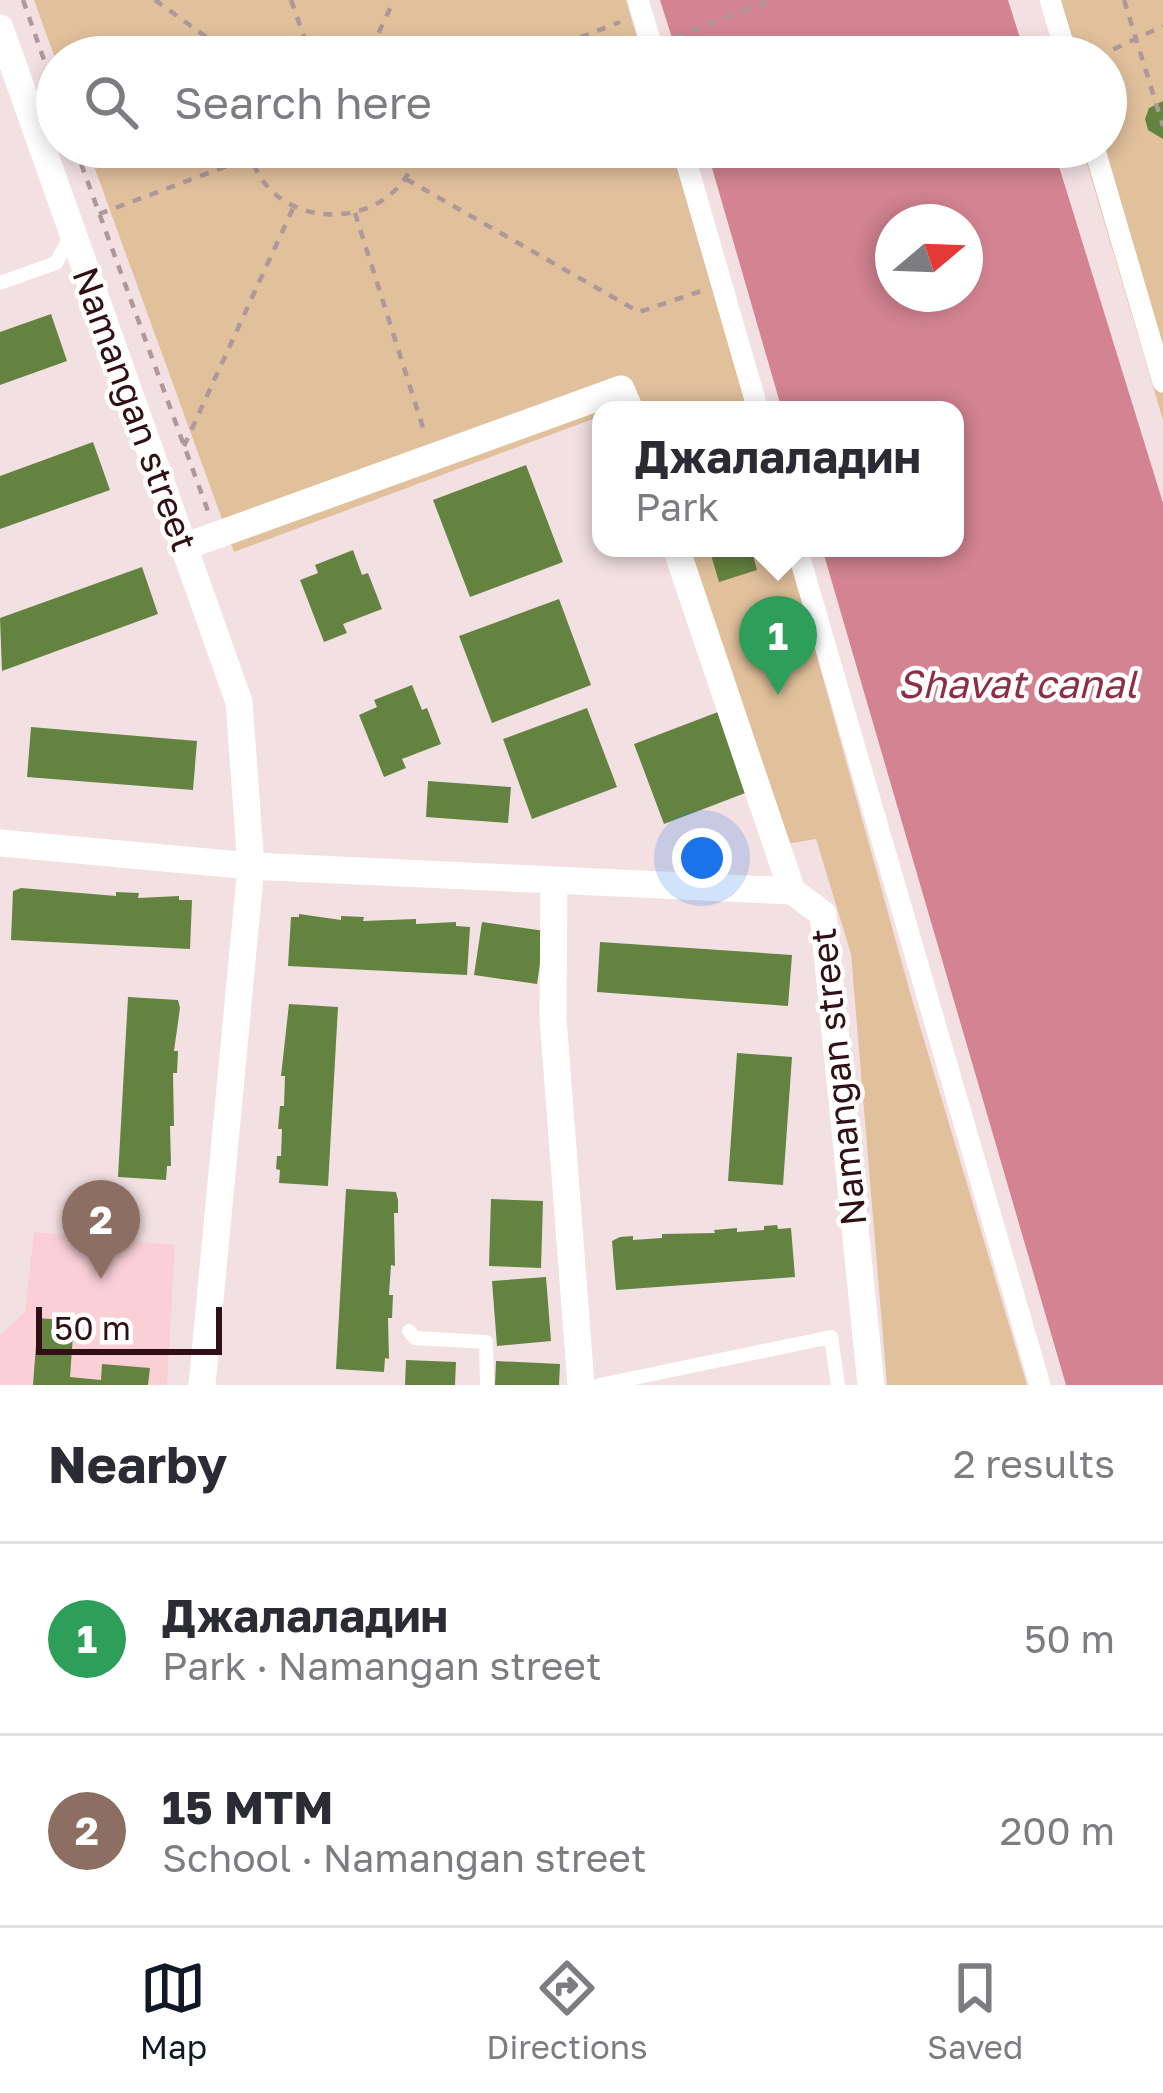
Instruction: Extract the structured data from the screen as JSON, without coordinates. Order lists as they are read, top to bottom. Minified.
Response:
{"streets":{"street":["Namangan street"]},"water":["Shavat canal"],"scale_bar":"50 m","north":"right","page":{"search":"Search here","popup":["Джалаладин","Park"],"pins":["1","2"],"scale":"50 m","heading":["Nearby","2 results"],"list":[{"mark":"1","name":"Джалаладин","note":"Park · Namangan street","value":"50 m"},{"mark":"2","name":"15 MTM","note":"School · Namangan street","value":"200 m"}],"nav":["Map","Directions","Saved"]}}
